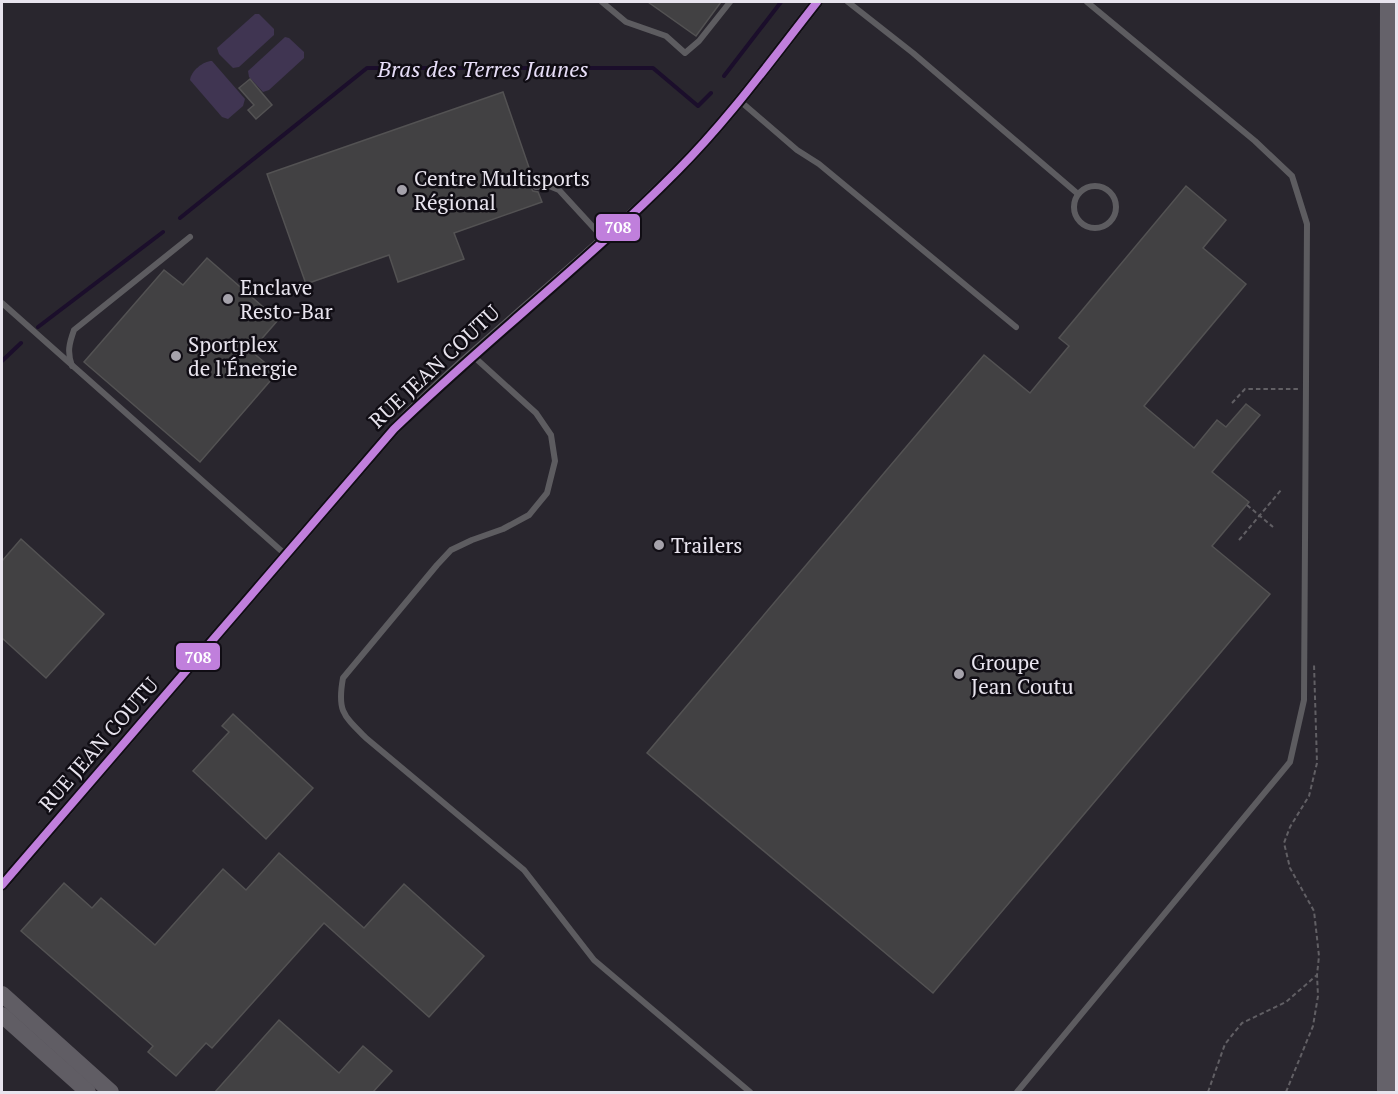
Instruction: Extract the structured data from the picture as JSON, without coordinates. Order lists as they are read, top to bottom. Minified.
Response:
{"streets":{"street":["RUE JEAN COUTU"]},"water":["Bras des Terres Jaunes"],"places":["Centre Multisports Régional","Enclave Resto-Bar","Sportplex de l'Énergie","Trailers","Groupe Jean Coutu"],"lines":["transit line 708"]}
